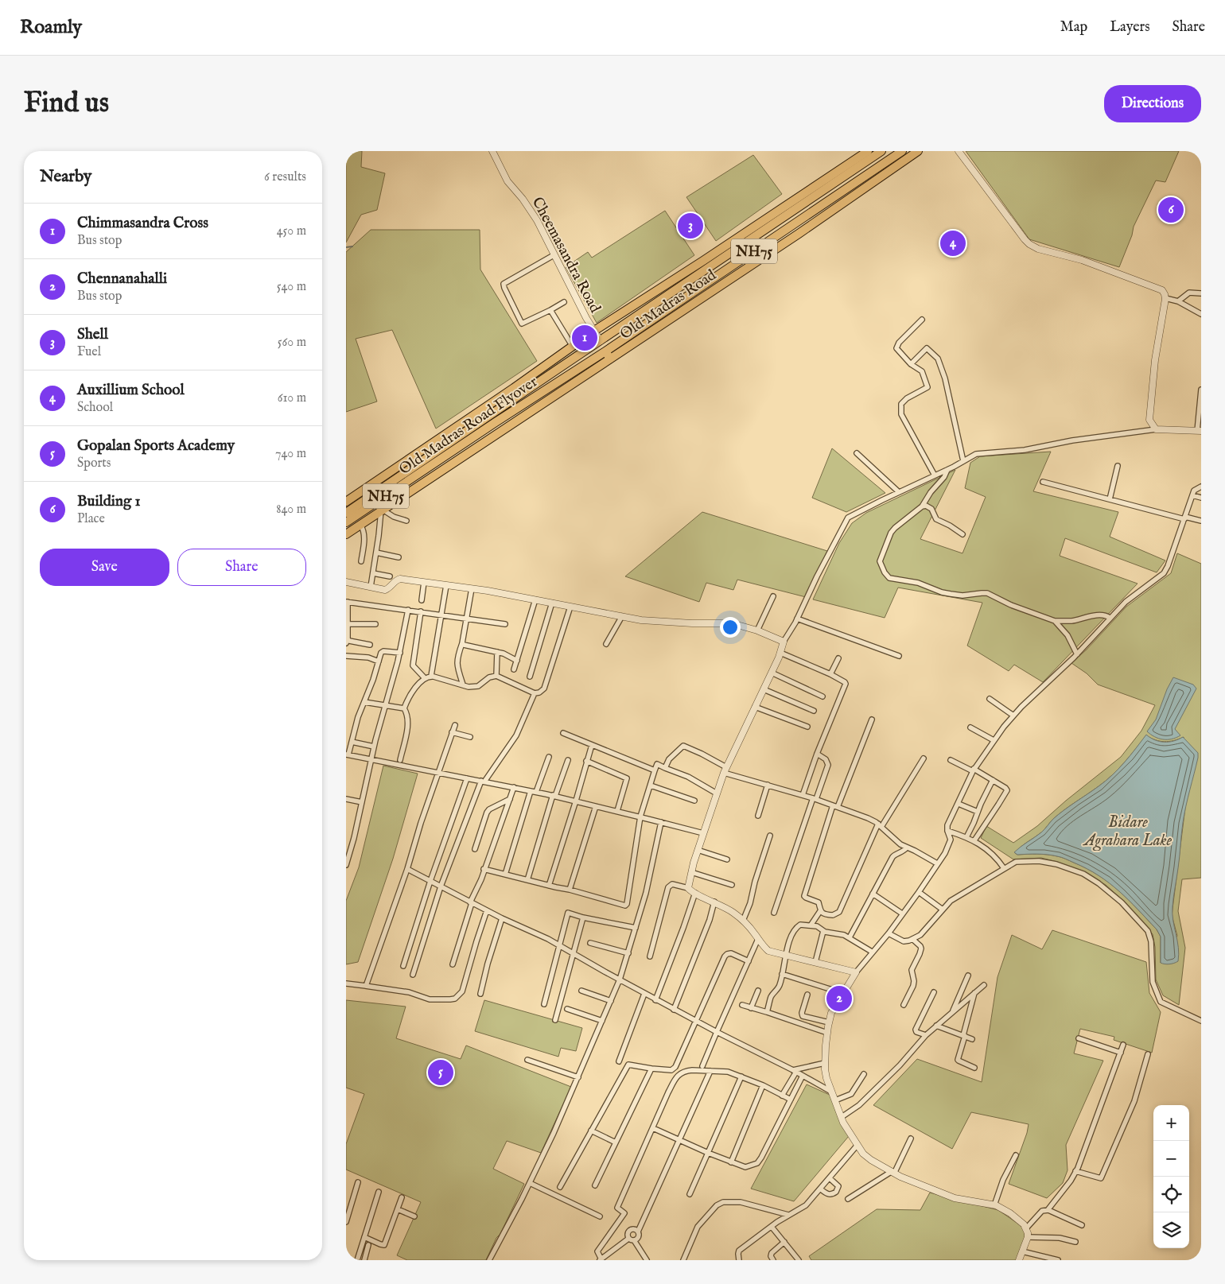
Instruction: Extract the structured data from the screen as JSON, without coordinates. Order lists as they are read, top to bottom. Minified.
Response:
{"streets":{"main road":["NH75","Old Madras Road","Old Madras Road Flyover"],"street":["Cheemasandra Road"]},"crossings":[["Cheemasandra Road","Old Madras Road"],["Cheemasandra Road","Old Madras Road Flyover"],["Old Madras Road","Old Madras Road Flyover"]],"water":["Bidare Agrahara Lake"],"page":{"header":"Roamly","nav":["Map","Layers","Share"],"buttons":["Directions",["Save","Share"]],"title":"Find us","heading":["Nearby","6 results"],"pins":["6","3","4","1","2","5"],"list":[{"mark":"1","name":"Chimmasandra Cross","note":"Bus stop","value":"450 m"},{"mark":"2","name":"Chennanahalli","note":"Bus stop","value":"540 m"},{"mark":"3","name":"Shell","note":"Fuel","value":"560 m"},{"mark":"4","name":"Auxillium School","note":"School","value":"610 m"},{"mark":"5","name":"Gopalan Sports Academy","note":"Sports","value":"740 m"},{"mark":"6","name":"Building 1","note":"Place","value":"840 m"}],"map_buttons":["+","−"]}}
